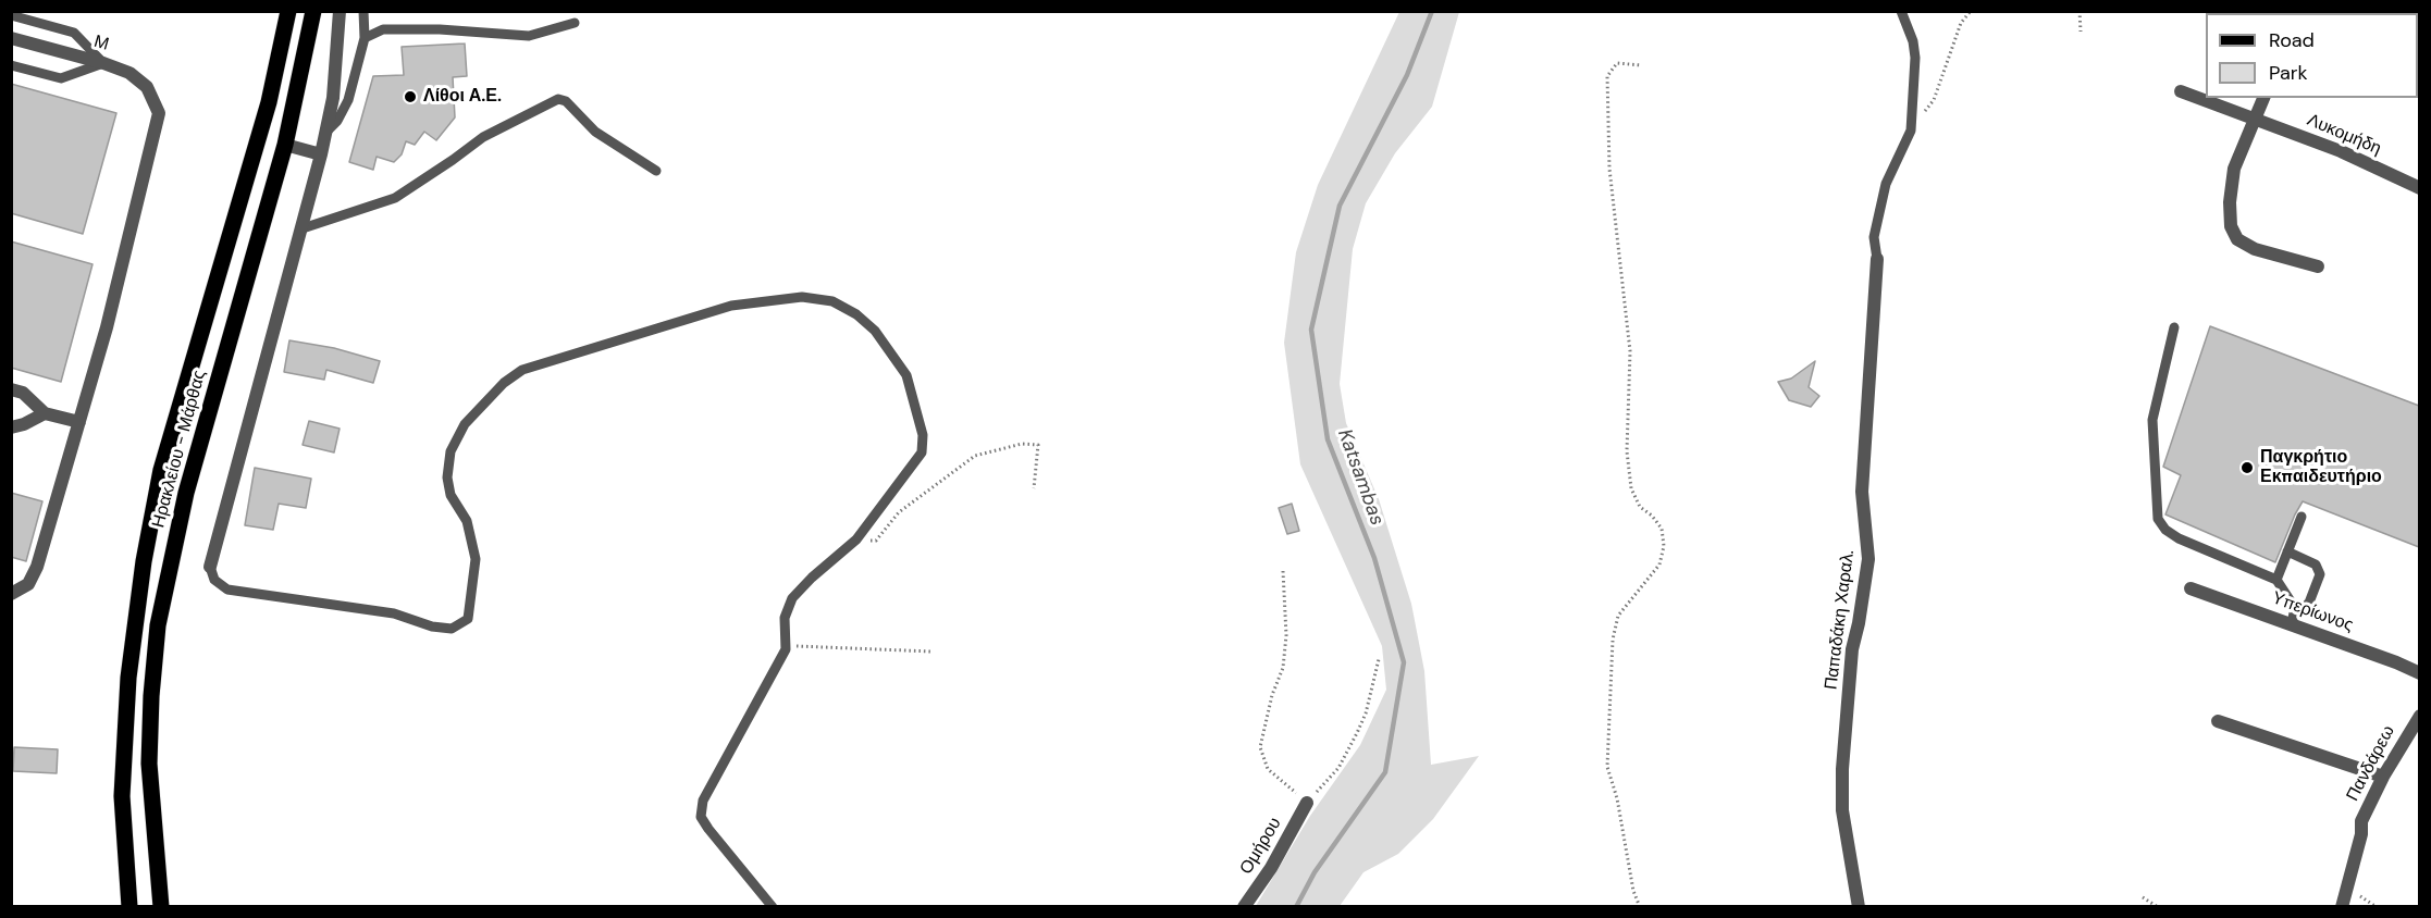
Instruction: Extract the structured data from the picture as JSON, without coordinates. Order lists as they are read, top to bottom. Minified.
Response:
{"streets":{"main road":["Ηρακλείου - Μάρθας"],"street":["Μ","Λυκομήδη","Υπερίωνος","Παπαδάκη Χαραλ.","Πανδάρεω","Ομήρου"]},"water":["Katsambas"],"places":["Λίθοι Α.Ε.","Παγκρήτιο Εκπαιδευτήριο"],"legend":["Road","Park"]}
